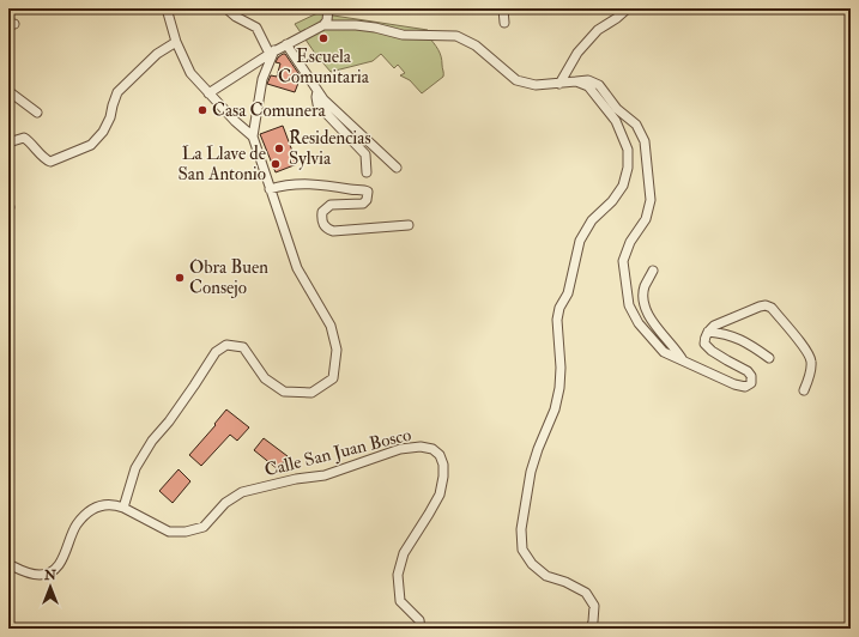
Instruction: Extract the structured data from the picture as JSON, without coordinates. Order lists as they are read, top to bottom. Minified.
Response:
{"streets":{"street":["Calle San Juan Bosco"]},"places":["Escuela Comunitaria","Casa Comunera","Residencias Sylvia","La Llave de San Antonio","Obra Buen Consejo"],"north":"top"}
